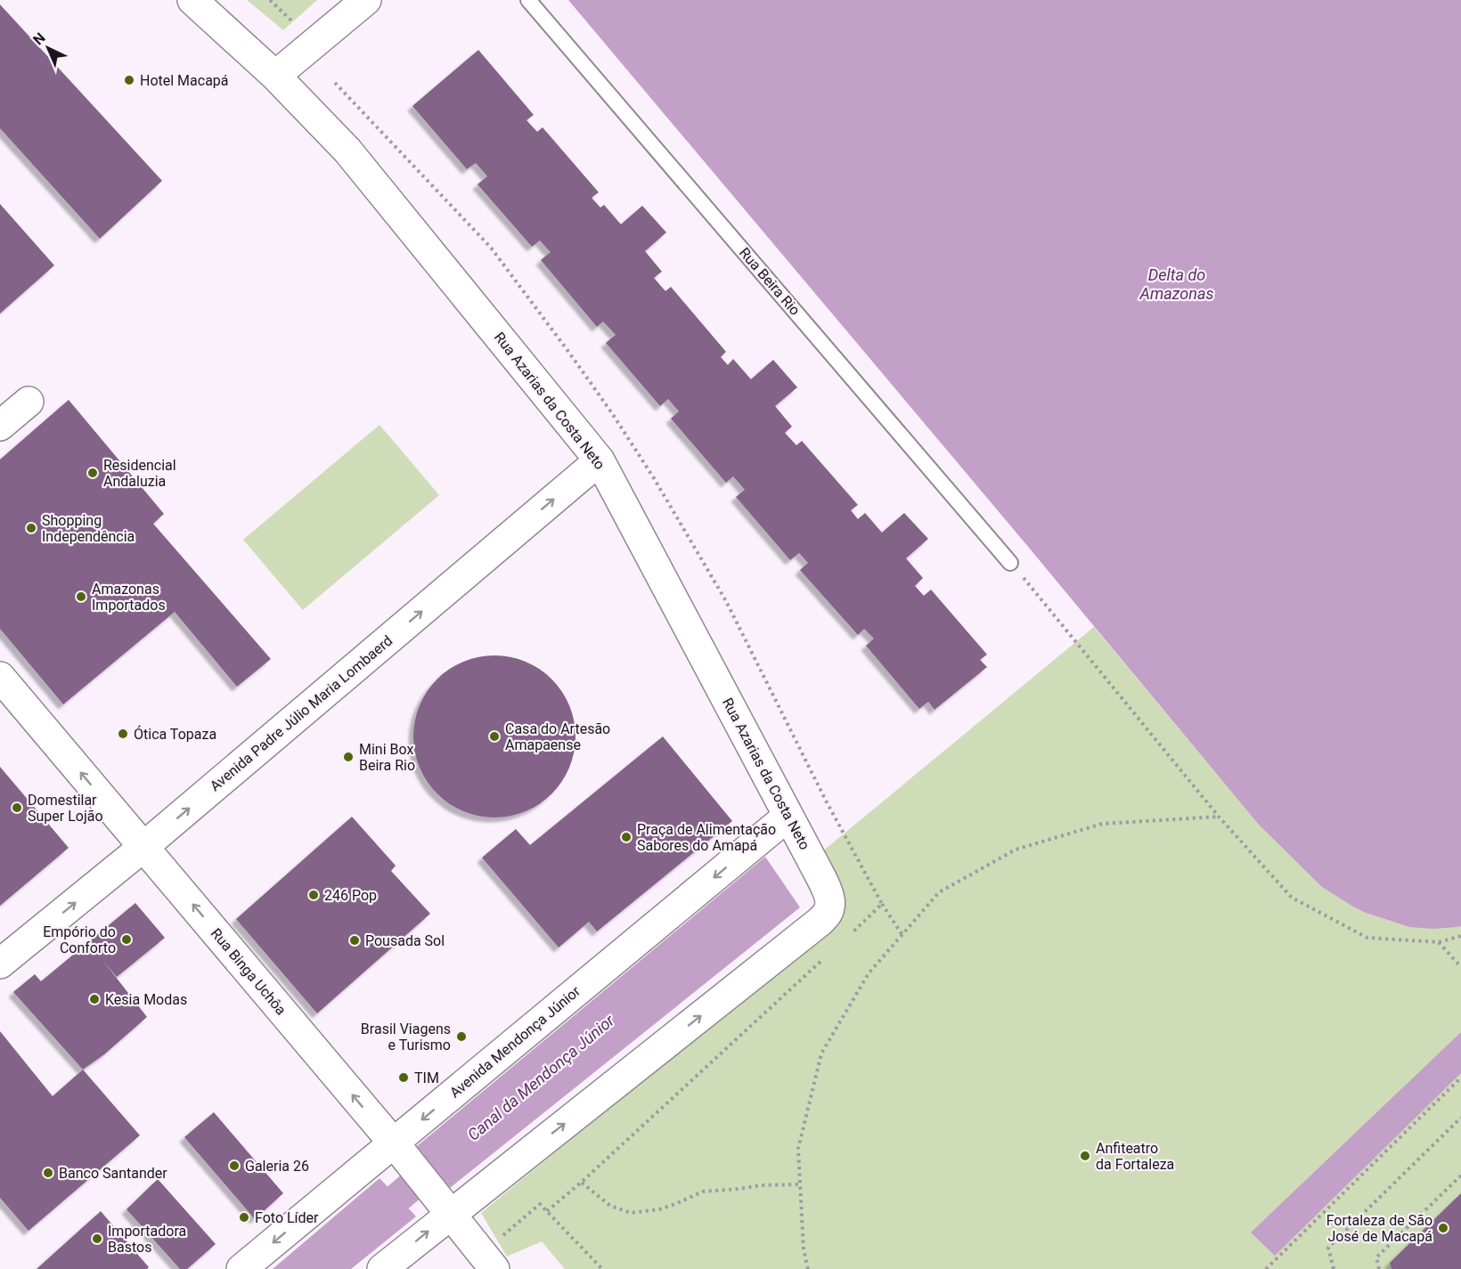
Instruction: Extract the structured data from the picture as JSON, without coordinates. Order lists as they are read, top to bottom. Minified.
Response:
{"streets":{"street":["Rua Azarias da Costa Neto","Avenida Padre Júlio Maria Lombaerd","Rua Binga Uchôa","Avenida Mendonça Júnior"],"lane":["Rua Beira Rio"]},"crossings":[["Rua Azarias da Costa Neto","Avenida Padre Júlio Maria Lombaerd"],["Rua Azarias da Costa Neto","Rua Binga Uchôa"],["Rua Azarias da Costa Neto","Avenida Mendonça Júnior"],["Avenida Padre Júlio Maria Lombaerd","Rua Binga Uchôa"],["Rua Binga Uchôa","Avenida Mendonça Júnior"]],"one_way":["Avenida Padre Júlio Maria Lombaerd","Rua Binga Uchôa","Avenida Mendonça Júnior"],"water":["Delta do Amazonas","Canal da Mendonça Júnior"],"places":["Hotel Macapá","Residencial Andaluzia","Shopping Independência","Amazonas Importados","Ótica Topaza","Casa do Artesão Amapaense","Mini Box Beira Rio","Domestilar Super Lojão","Praça de Alimentação Sabores do Amapá","246 Pop","Empório do Conforto","Pousada Sol","Kesia Modas","Brasil Viagens e Turismo","TIM","Anfiteatro da Fortaleza","Galeria 26","Banco Santander","Foto Líder","Fortaleza de São José de Macapá","Importadora Bastos"],"north":"top left"}
